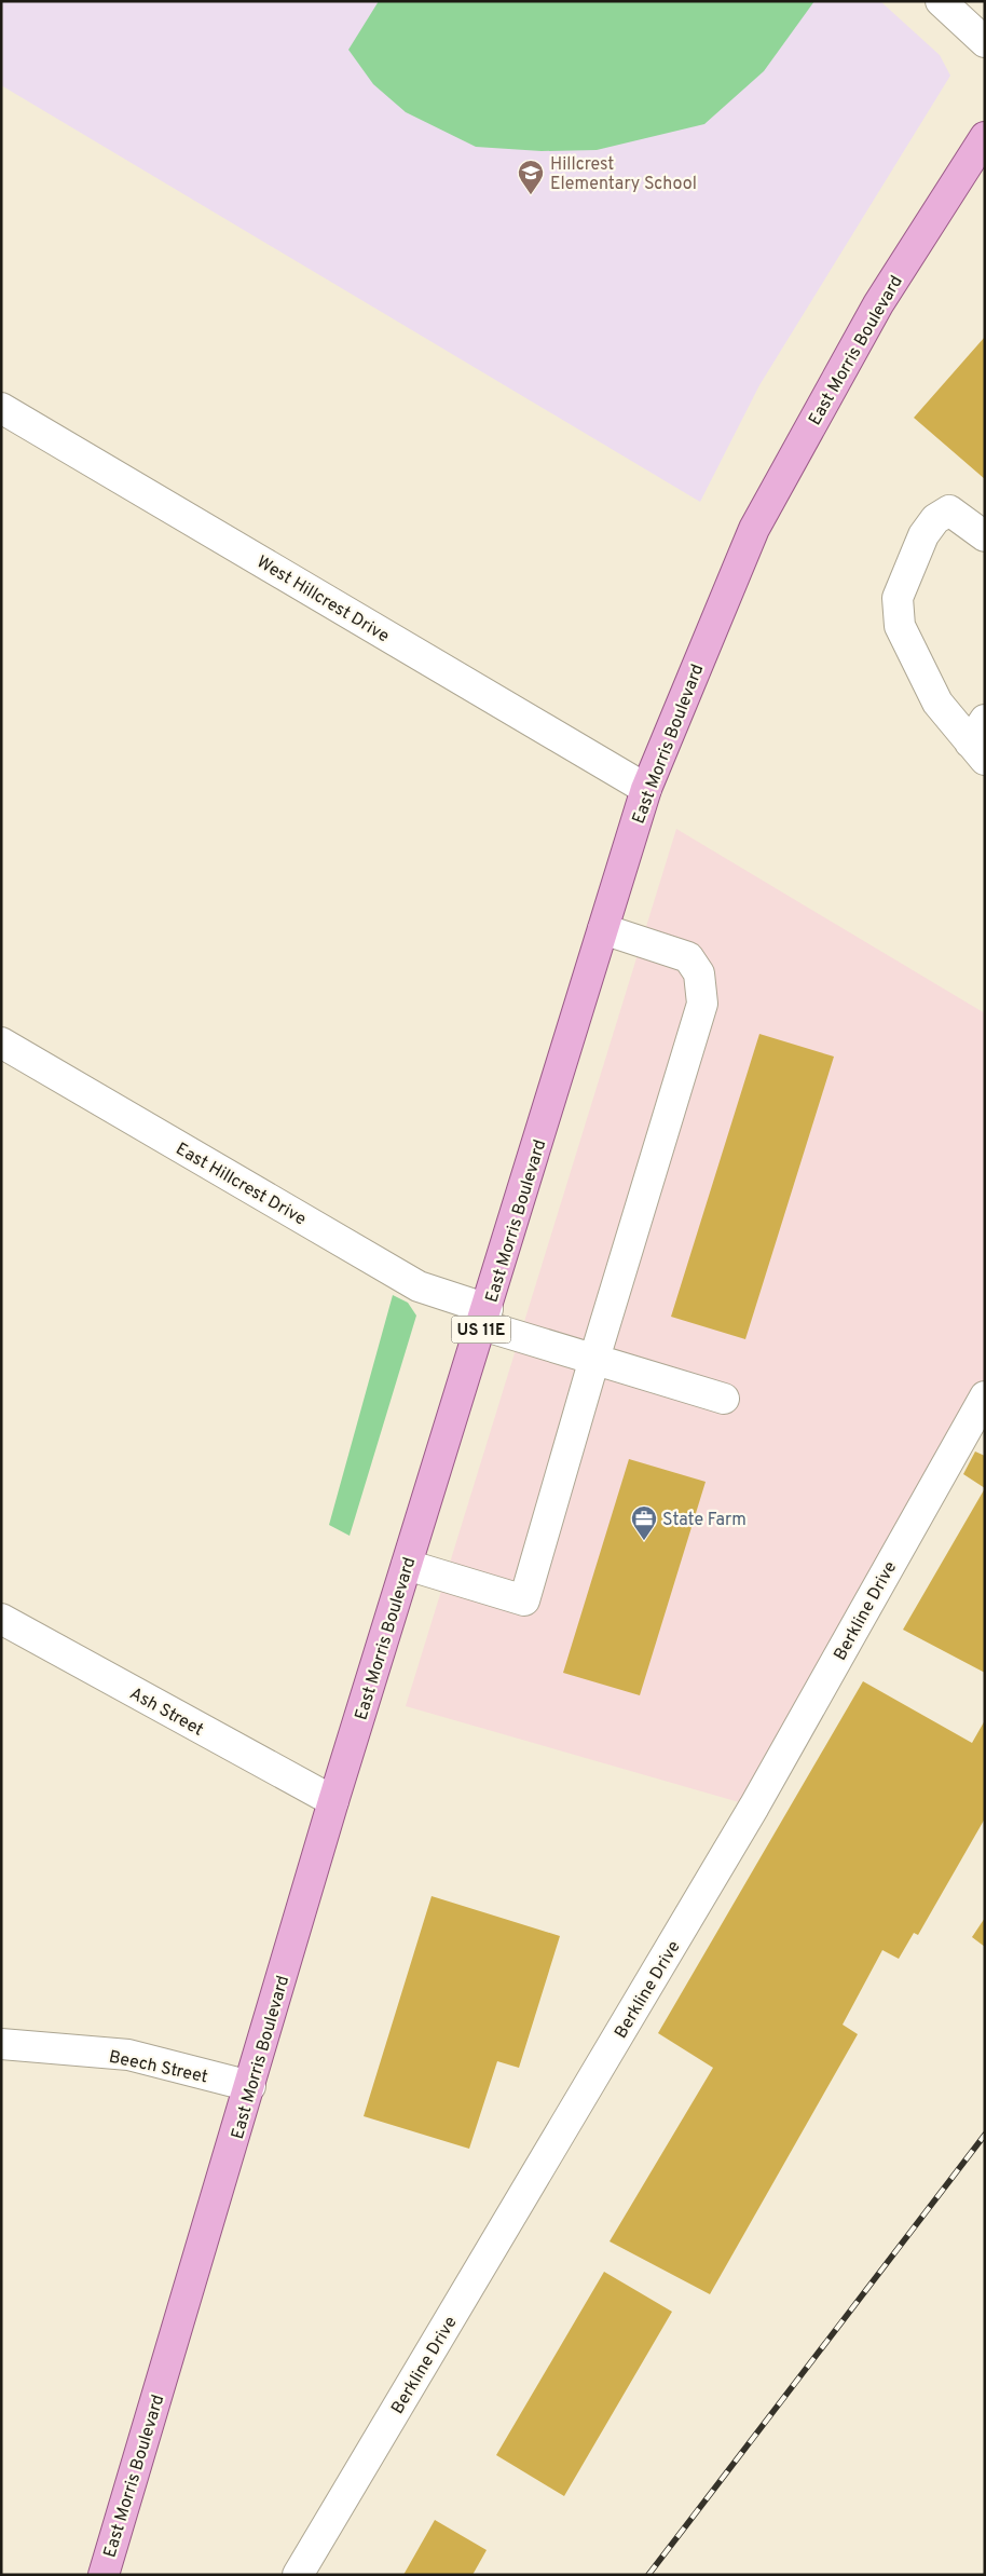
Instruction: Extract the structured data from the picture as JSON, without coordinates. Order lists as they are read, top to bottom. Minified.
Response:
{"streets":{"main road":["East Morris Boulevard","US 11E"],"street":["West Hillcrest Drive","East Hillcrest Drive","Berkline Drive","Ash Street","Beech Street"]},"crossings":[["East Morris Boulevard","West Hillcrest Drive"],["East Morris Boulevard","East Hillcrest Drive"],["East Morris Boulevard","Ash Street"],["East Morris Boulevard","Beech Street"]],"places":{"school or university":["Hillcrest Elementary School"],"office":["State Farm"]}}
